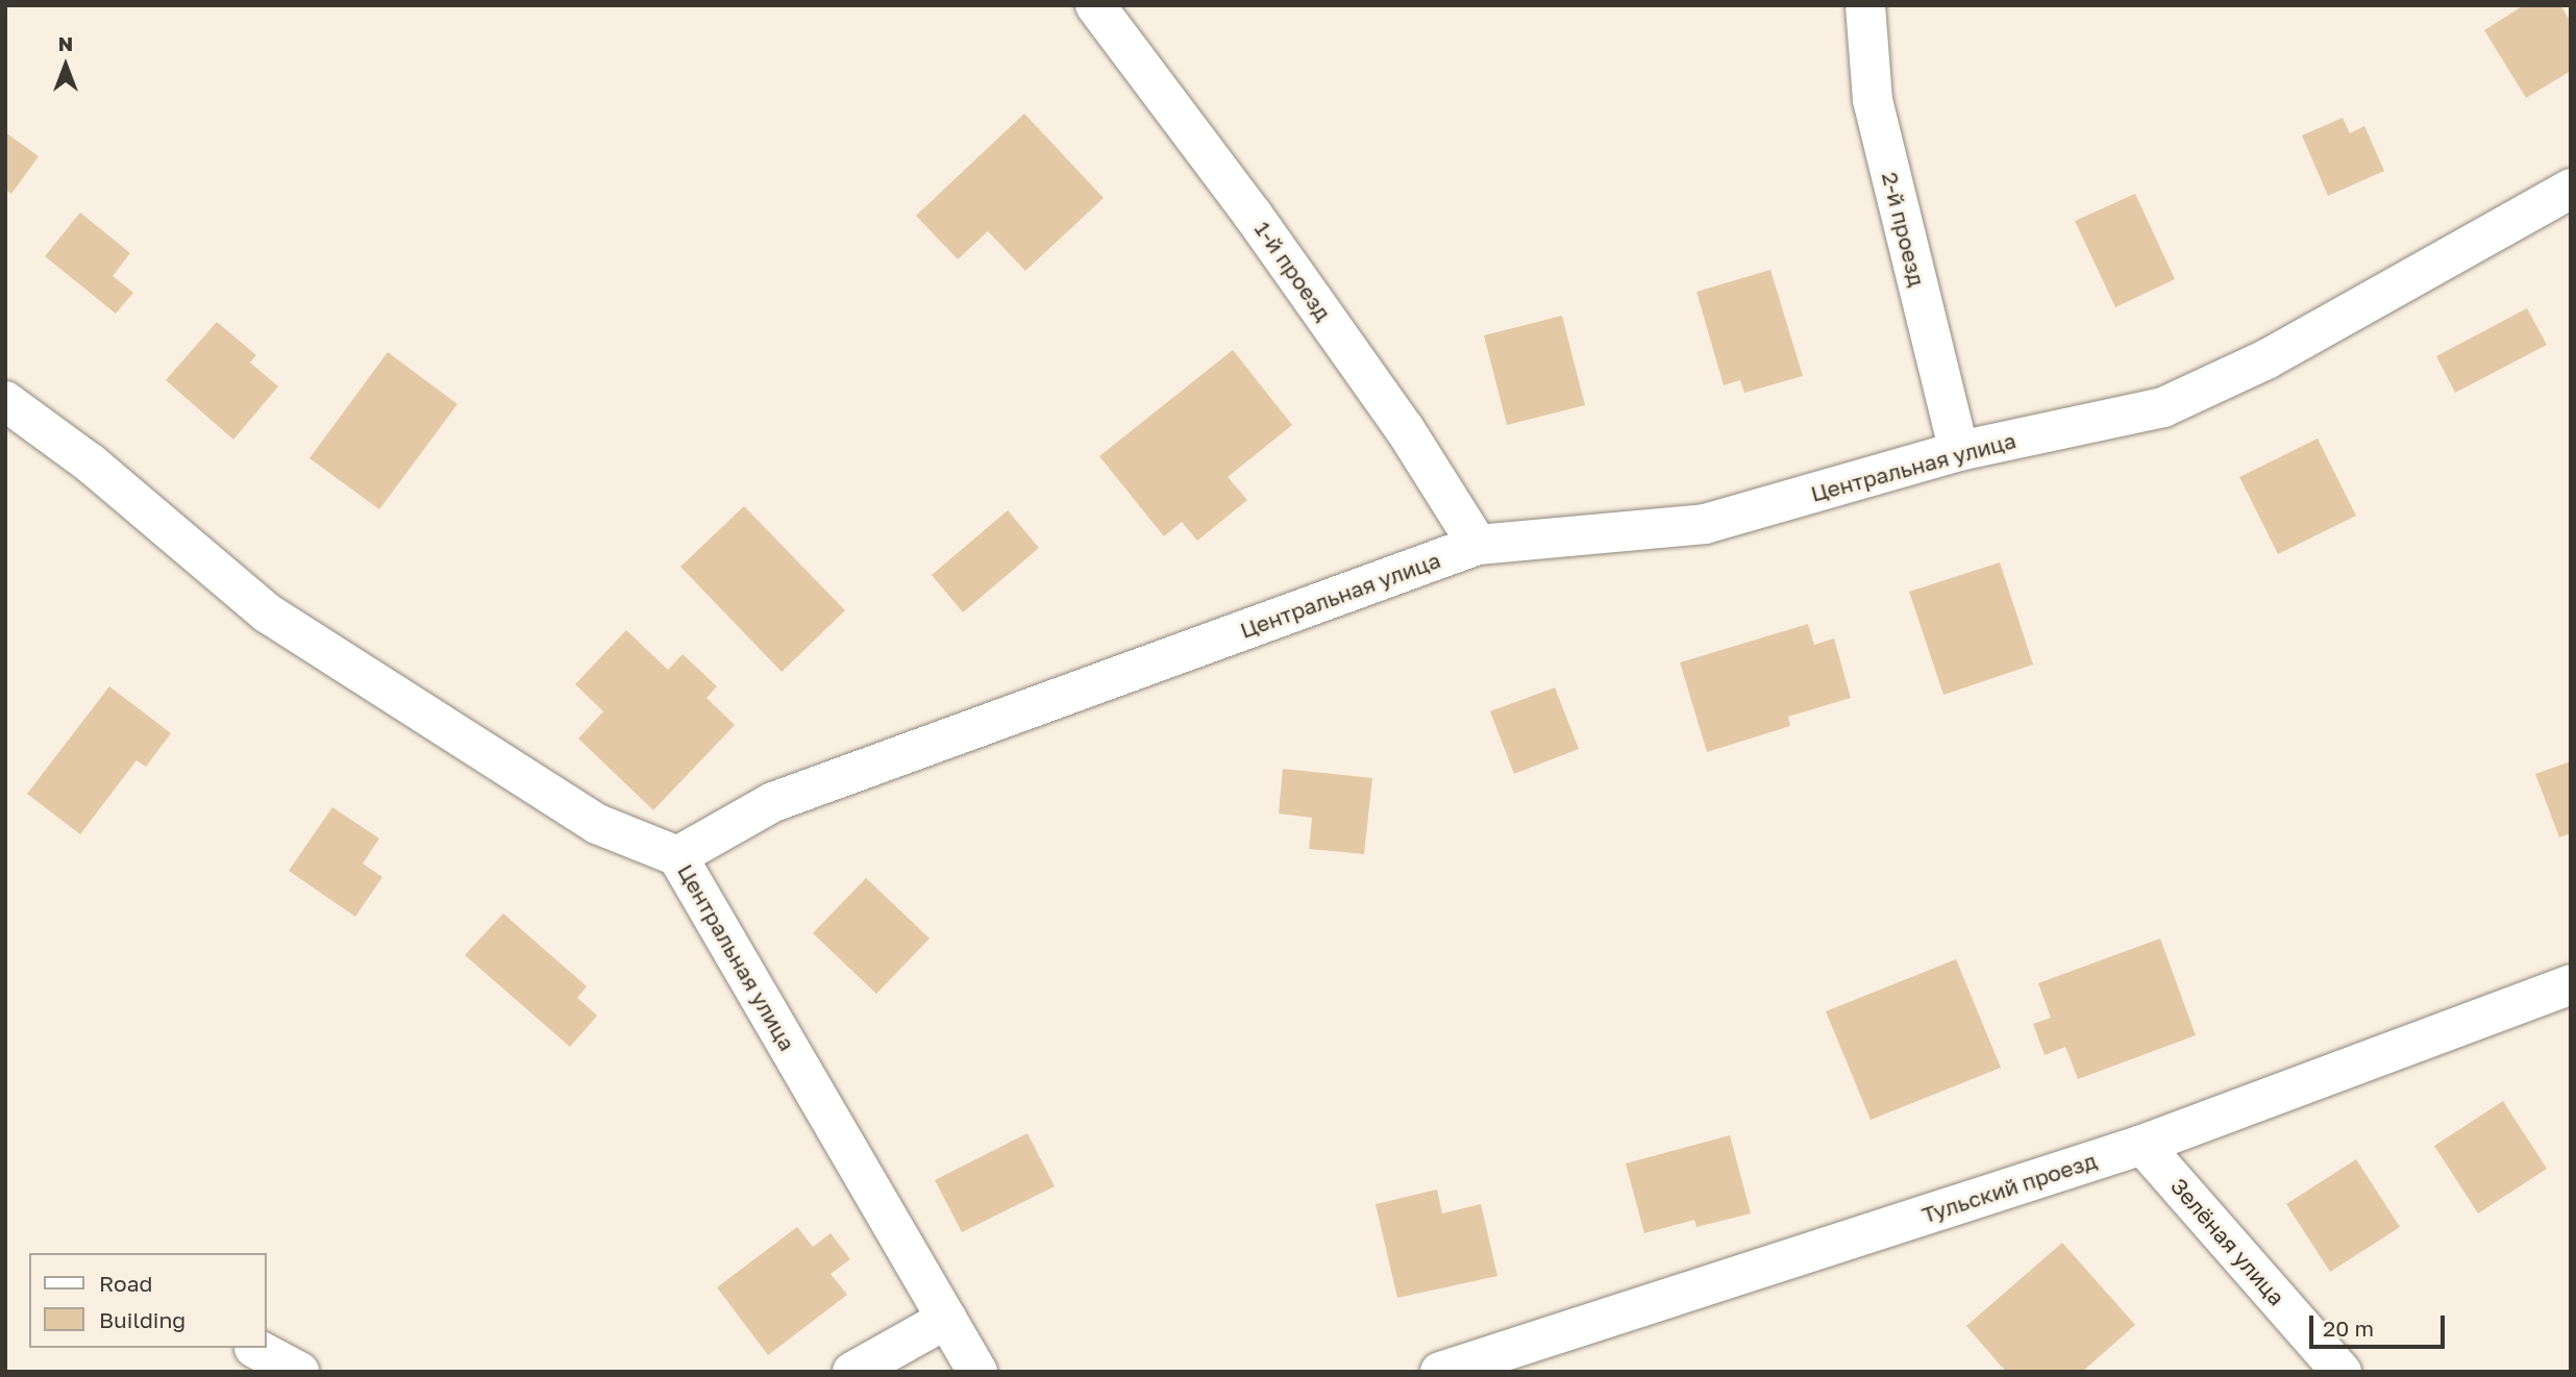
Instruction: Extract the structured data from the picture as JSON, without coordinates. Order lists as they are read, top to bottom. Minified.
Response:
{"streets":{"street":["2-й проезд","1-й проезд","Центральная улица","Тульский проезд","Зелёная улица"]},"crossings":[["2-й проезд","Центральная улица"],["1-й проезд","Центральная улица"],["Тульский проезд","Зелёная улица"]],"legend":["Road","Building"],"scale_bar":"20 m","north":"top"}
